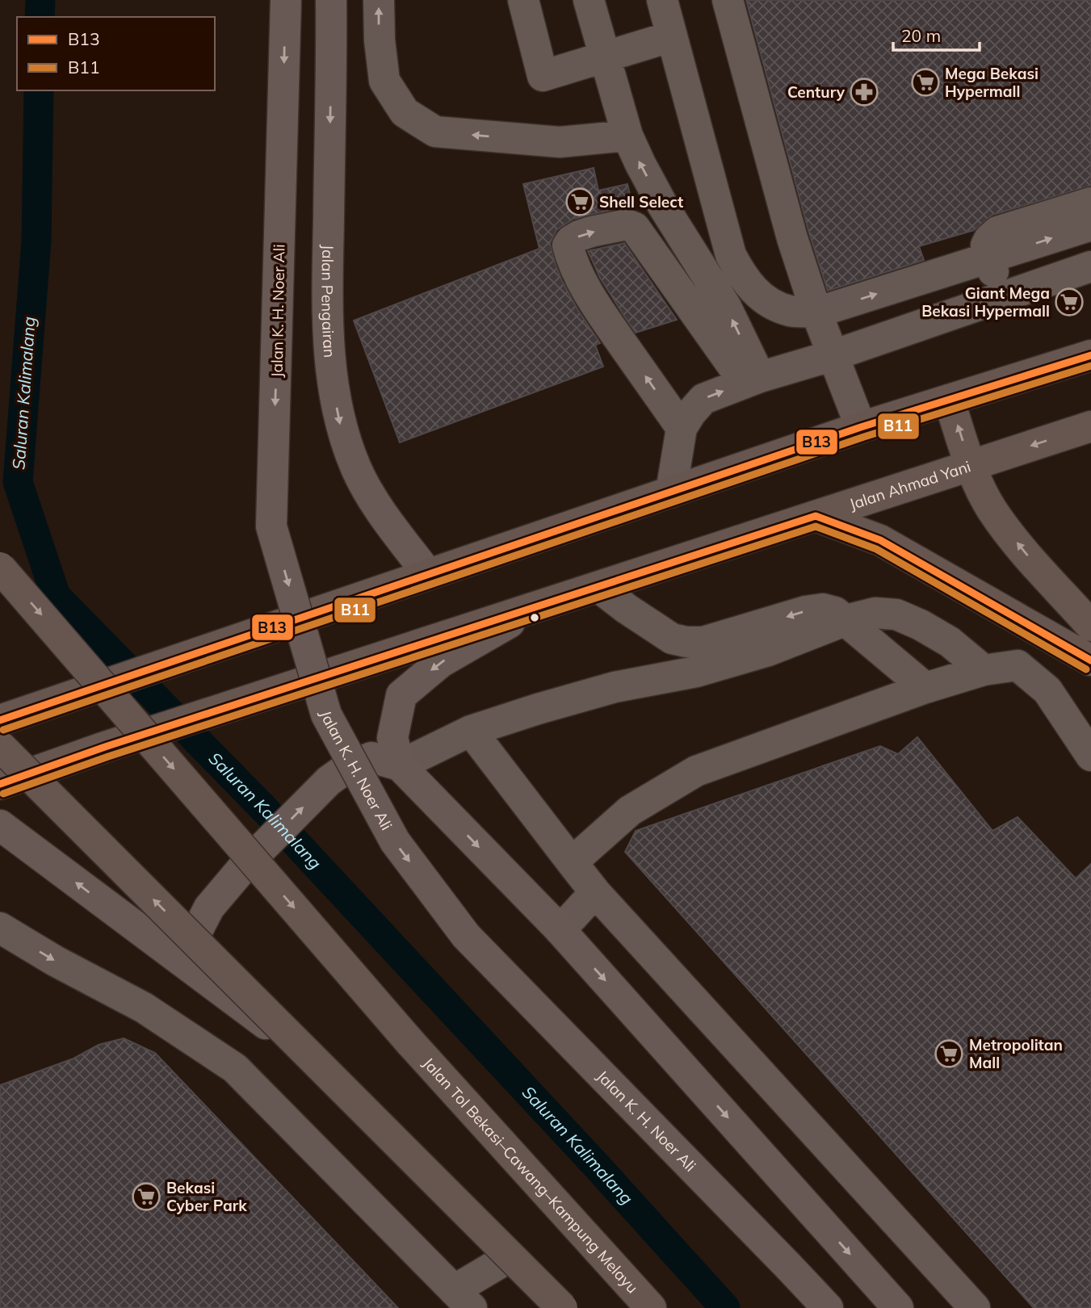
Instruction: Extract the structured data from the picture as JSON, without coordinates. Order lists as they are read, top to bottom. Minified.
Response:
{"streets":{"highway":["Jalan Ahmad Yani","Jalan Tol Bekasi–Cawang–Kampung Melayu"],"main road":["Jalan Pengairan","Jalan K. H. Noer Ali"]},"one_way":["Jalan Pengairan"],"water":["Saluran Kalimalang"],"places":{"supermarket":["Mega Bekasi Hypermall","Shell Select","Giant Mega Bekasi Hypermall","Metropolitan Mall","Bekasi Cyber Park"],"pharmacy":["Century"]},"lines":["transit line B13","transit line B11"],"legend":["B13","B11"],"scale_bar":"20 m"}
